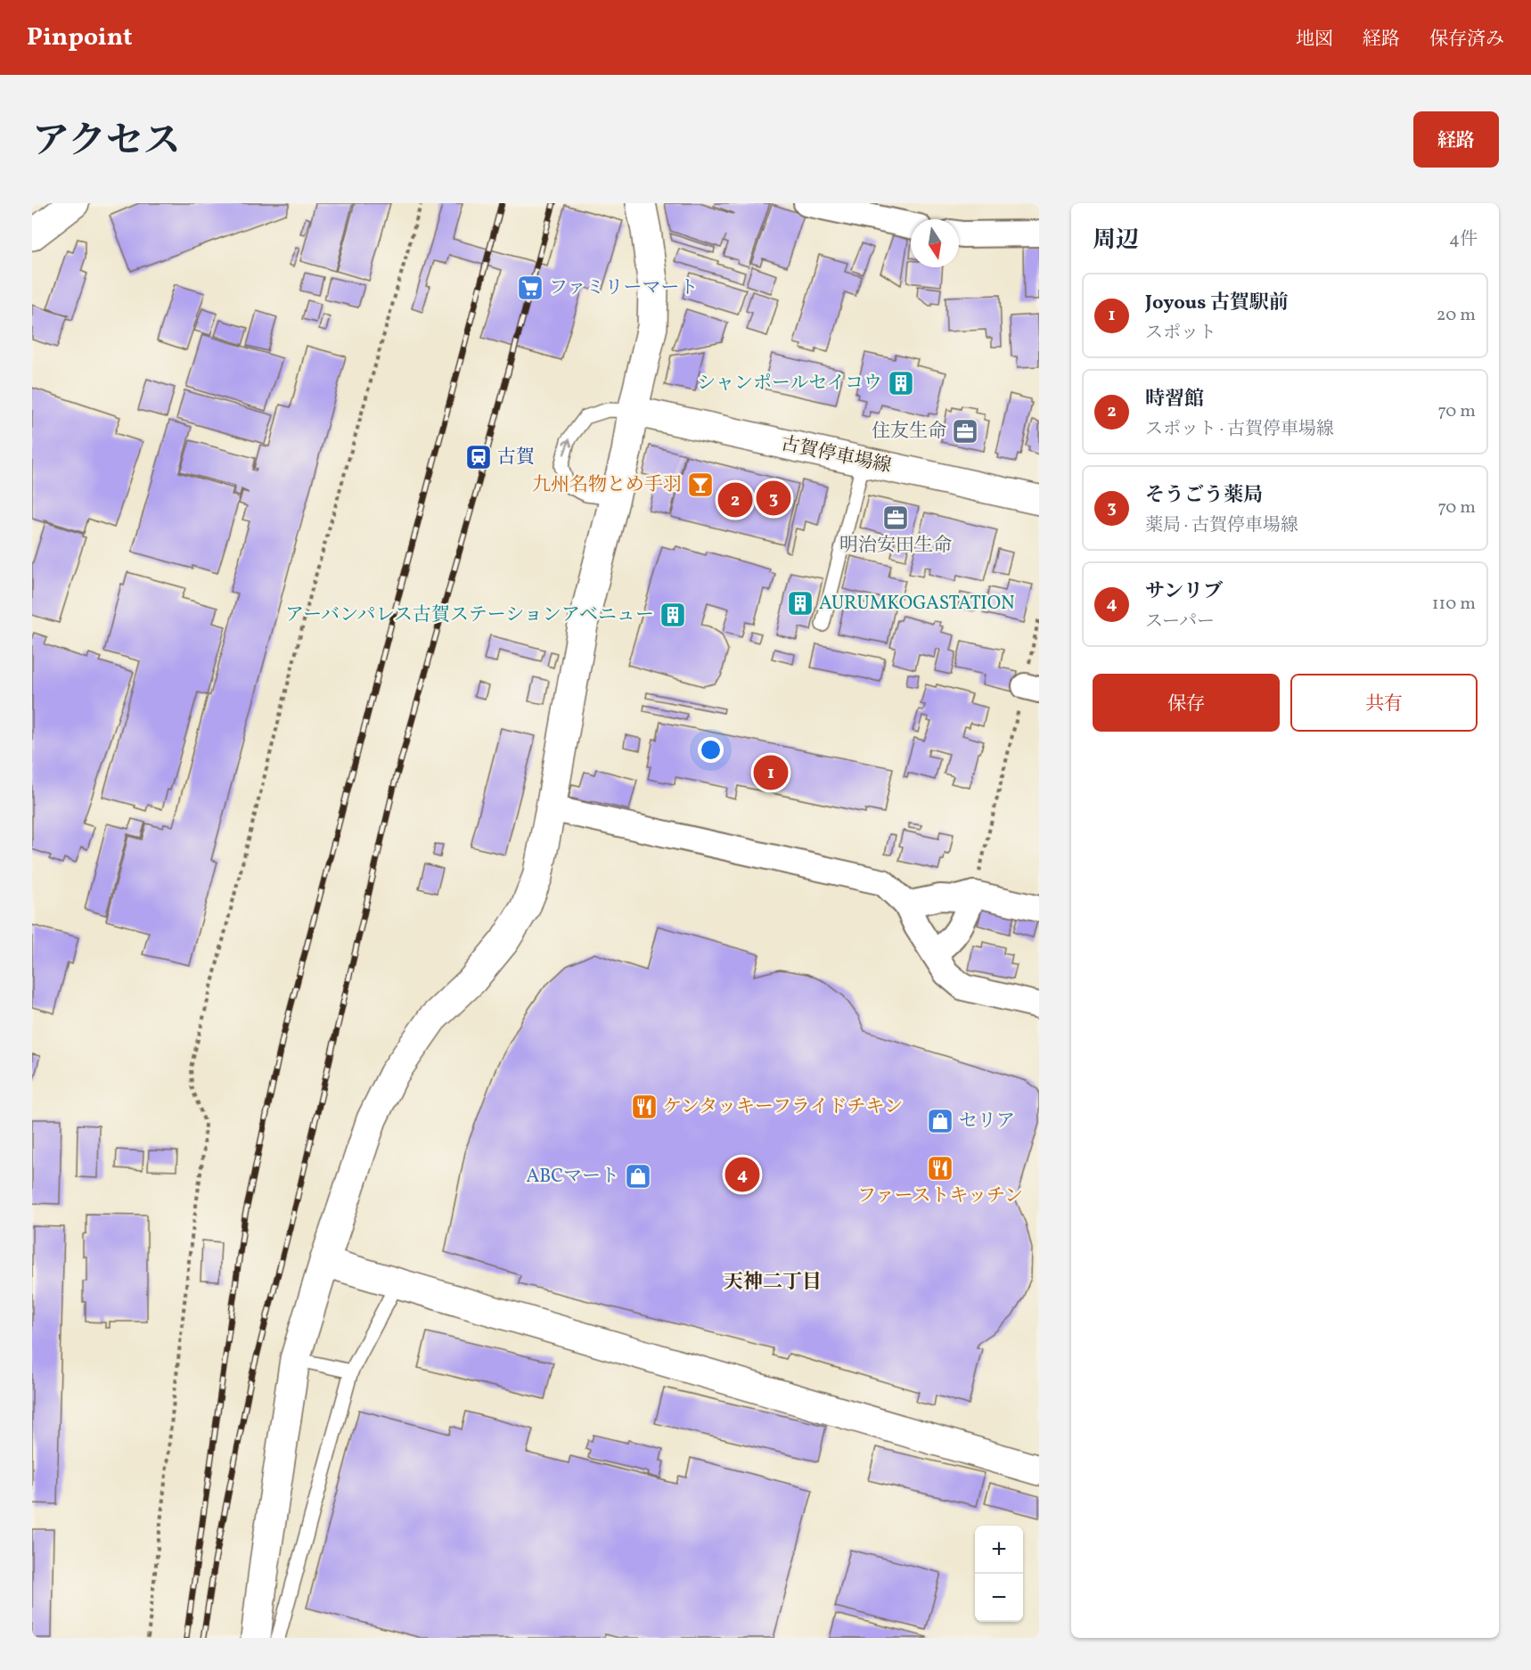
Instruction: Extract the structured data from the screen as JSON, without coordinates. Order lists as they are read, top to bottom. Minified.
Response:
{"streets":{"street":["古賀停車場線"]},"districts":["天神二丁目"],"places":{"supermarket":["ファミリーマート"],"building":["シャンポールセイコウ","AURUMKOGASTATION","アーバンパレス古賀ステーションアベニュー"],"office":["住友生命","明治安田生命"],"station":["古賀"],"bar":["九州名物とめ手羽"],"restaurant":["ケンタッキーフライドチキン","ファーストキッチン"],"shop":["セリア","ABCマート"]},"north":"bottom","page":{"header":"Pinpoint","nav":["地図","経路","保存済み"],"title":"アクセス","buttons":["経路",["保存","共有"]],"heading":["周辺","4件"],"list":[{"mark":"1","name":"Joyous 古賀駅前","note":"スポット","value":"20 m"},{"mark":"2","name":"時習館","note":"スポット · 古賀停車場線","value":"70 m"},{"mark":"3","name":"そうごう薬局","note":"薬局 · 古賀停車場線","value":"70 m"},{"mark":"4","name":"サンリブ","note":"スーパー","value":"110 m"}],"pins":["3","2","1","4"],"map_buttons":["+","−"]}}
